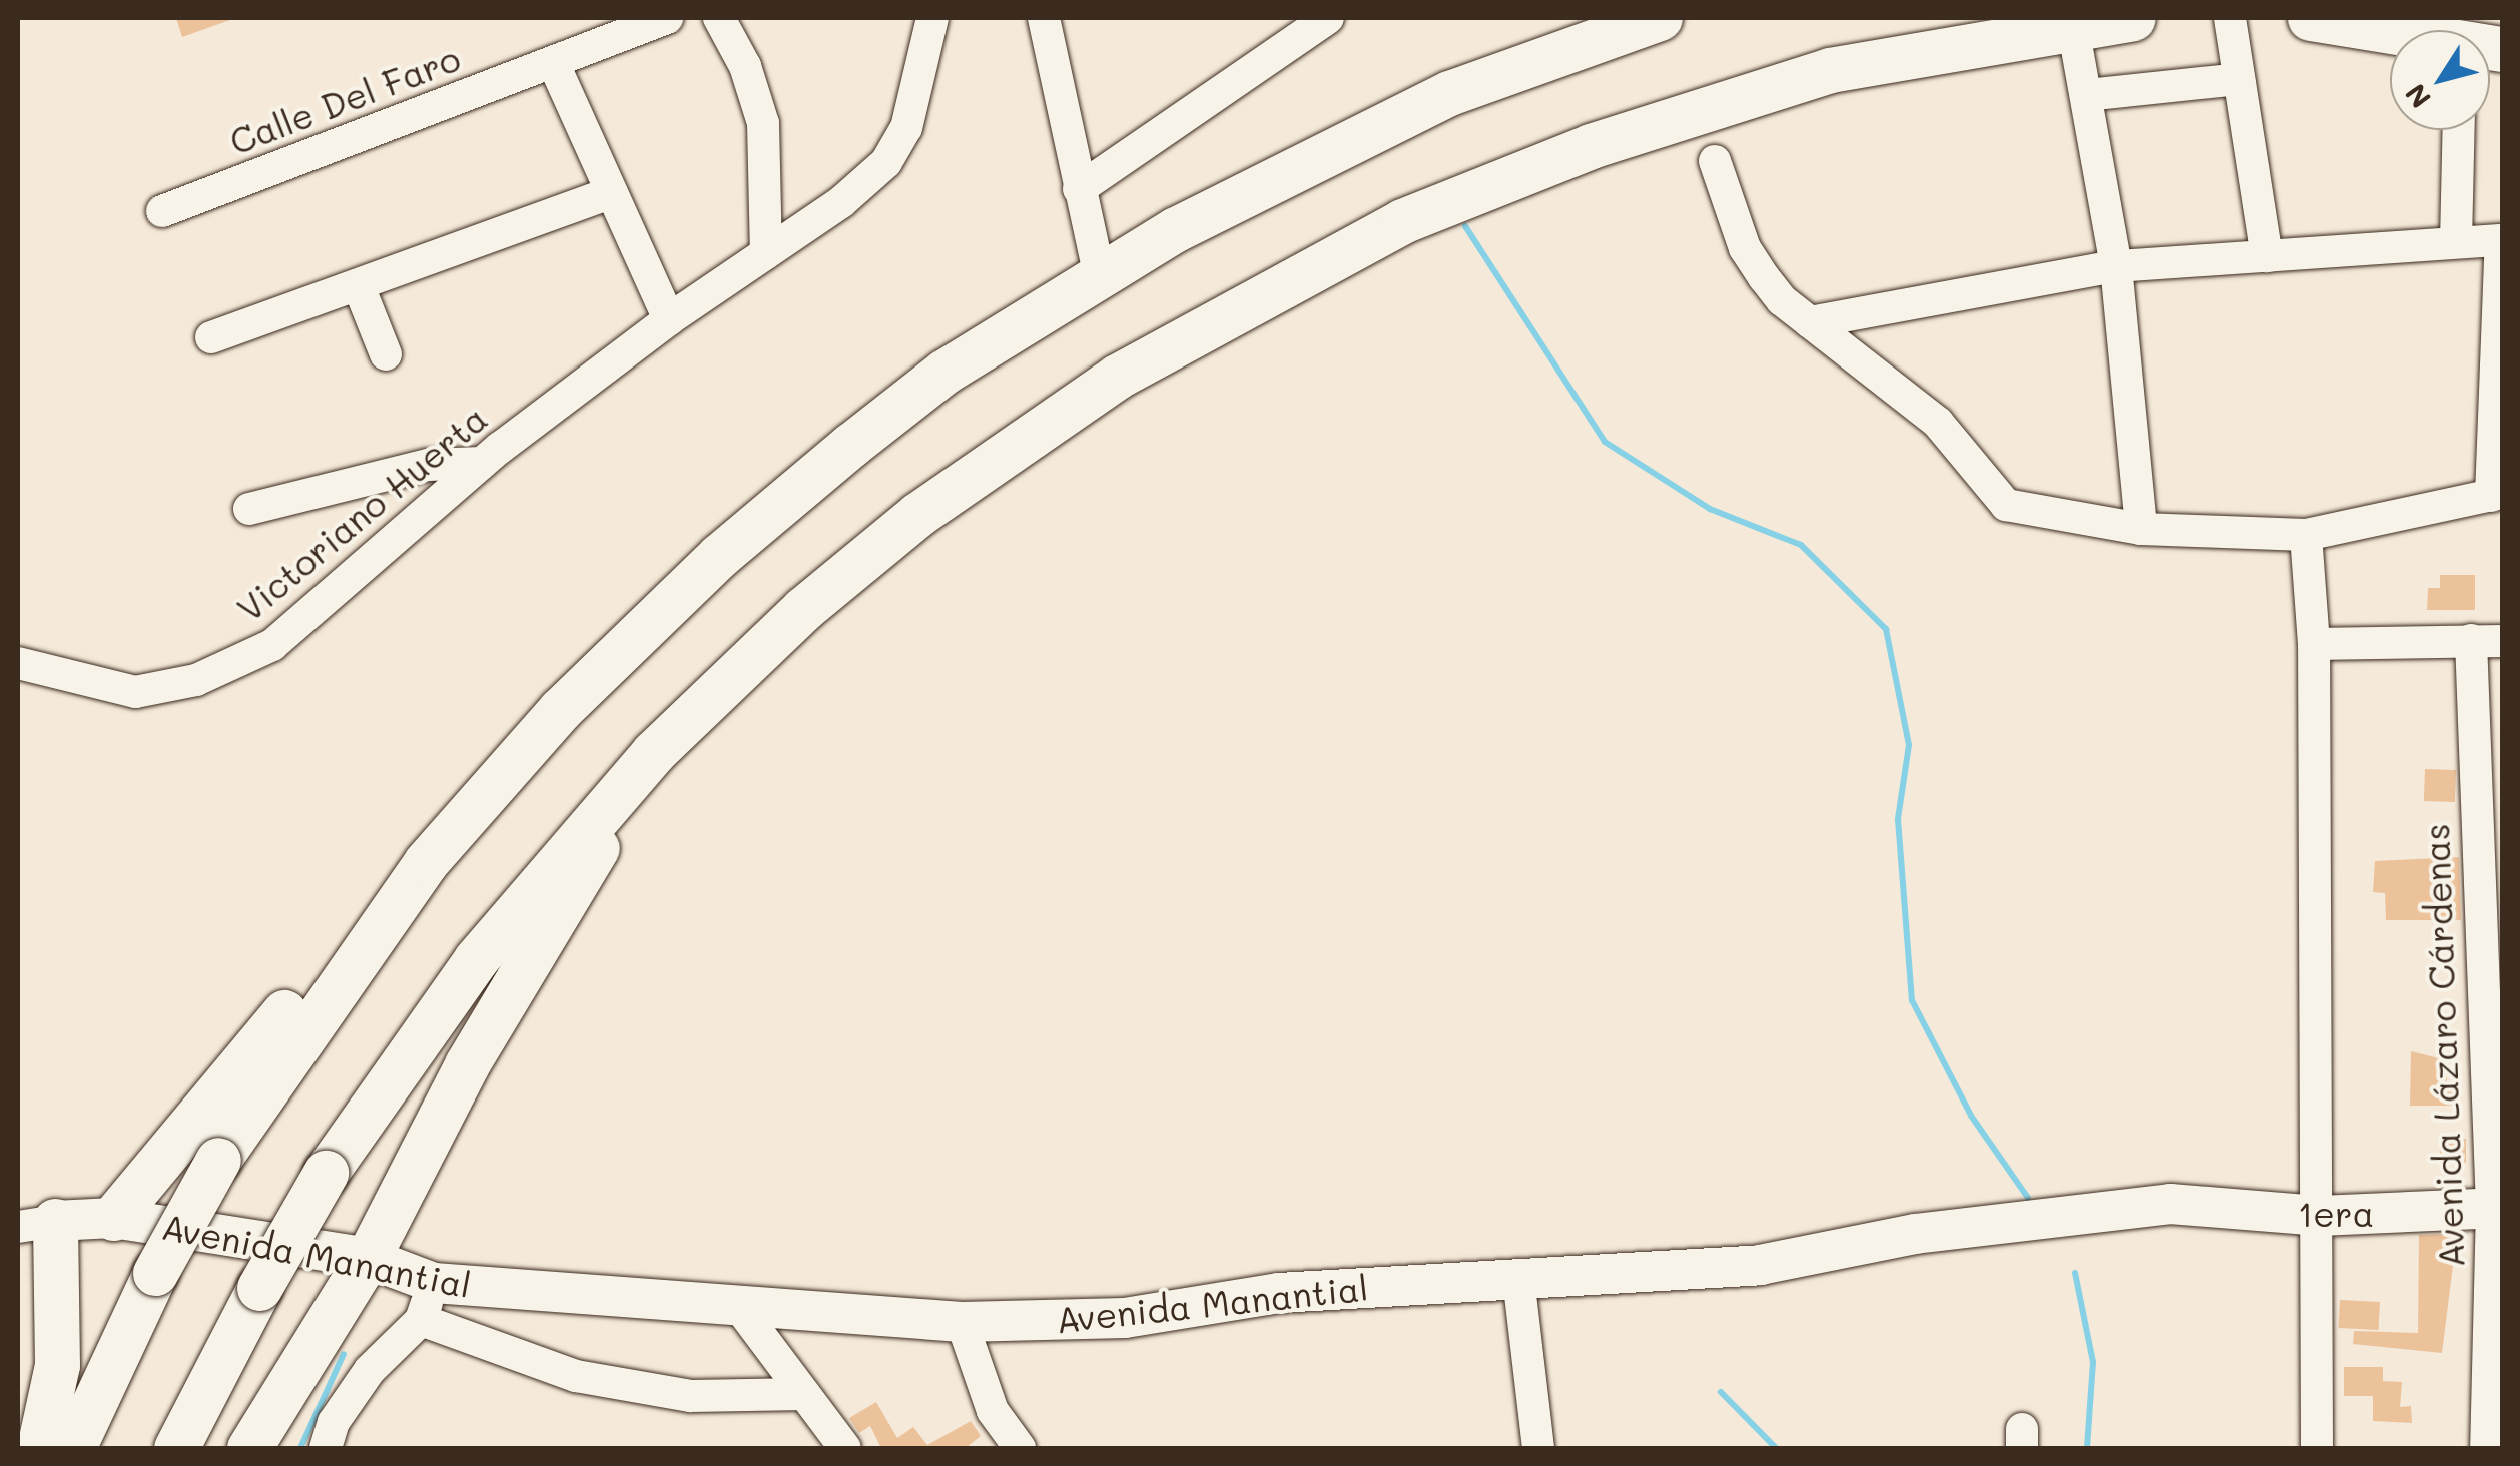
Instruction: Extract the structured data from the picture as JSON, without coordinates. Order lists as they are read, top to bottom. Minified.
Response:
{"streets":{"main road":["1era","Avenida Manantial"],"street":["Calle Del Faro","Victoriano Huerta","Avenida Lázaro Cárdenas"]},"crossings":[["Avenida Lázaro Cárdenas","1era"],["1era","Avenida Manantial"]],"north":"bottom left"}
